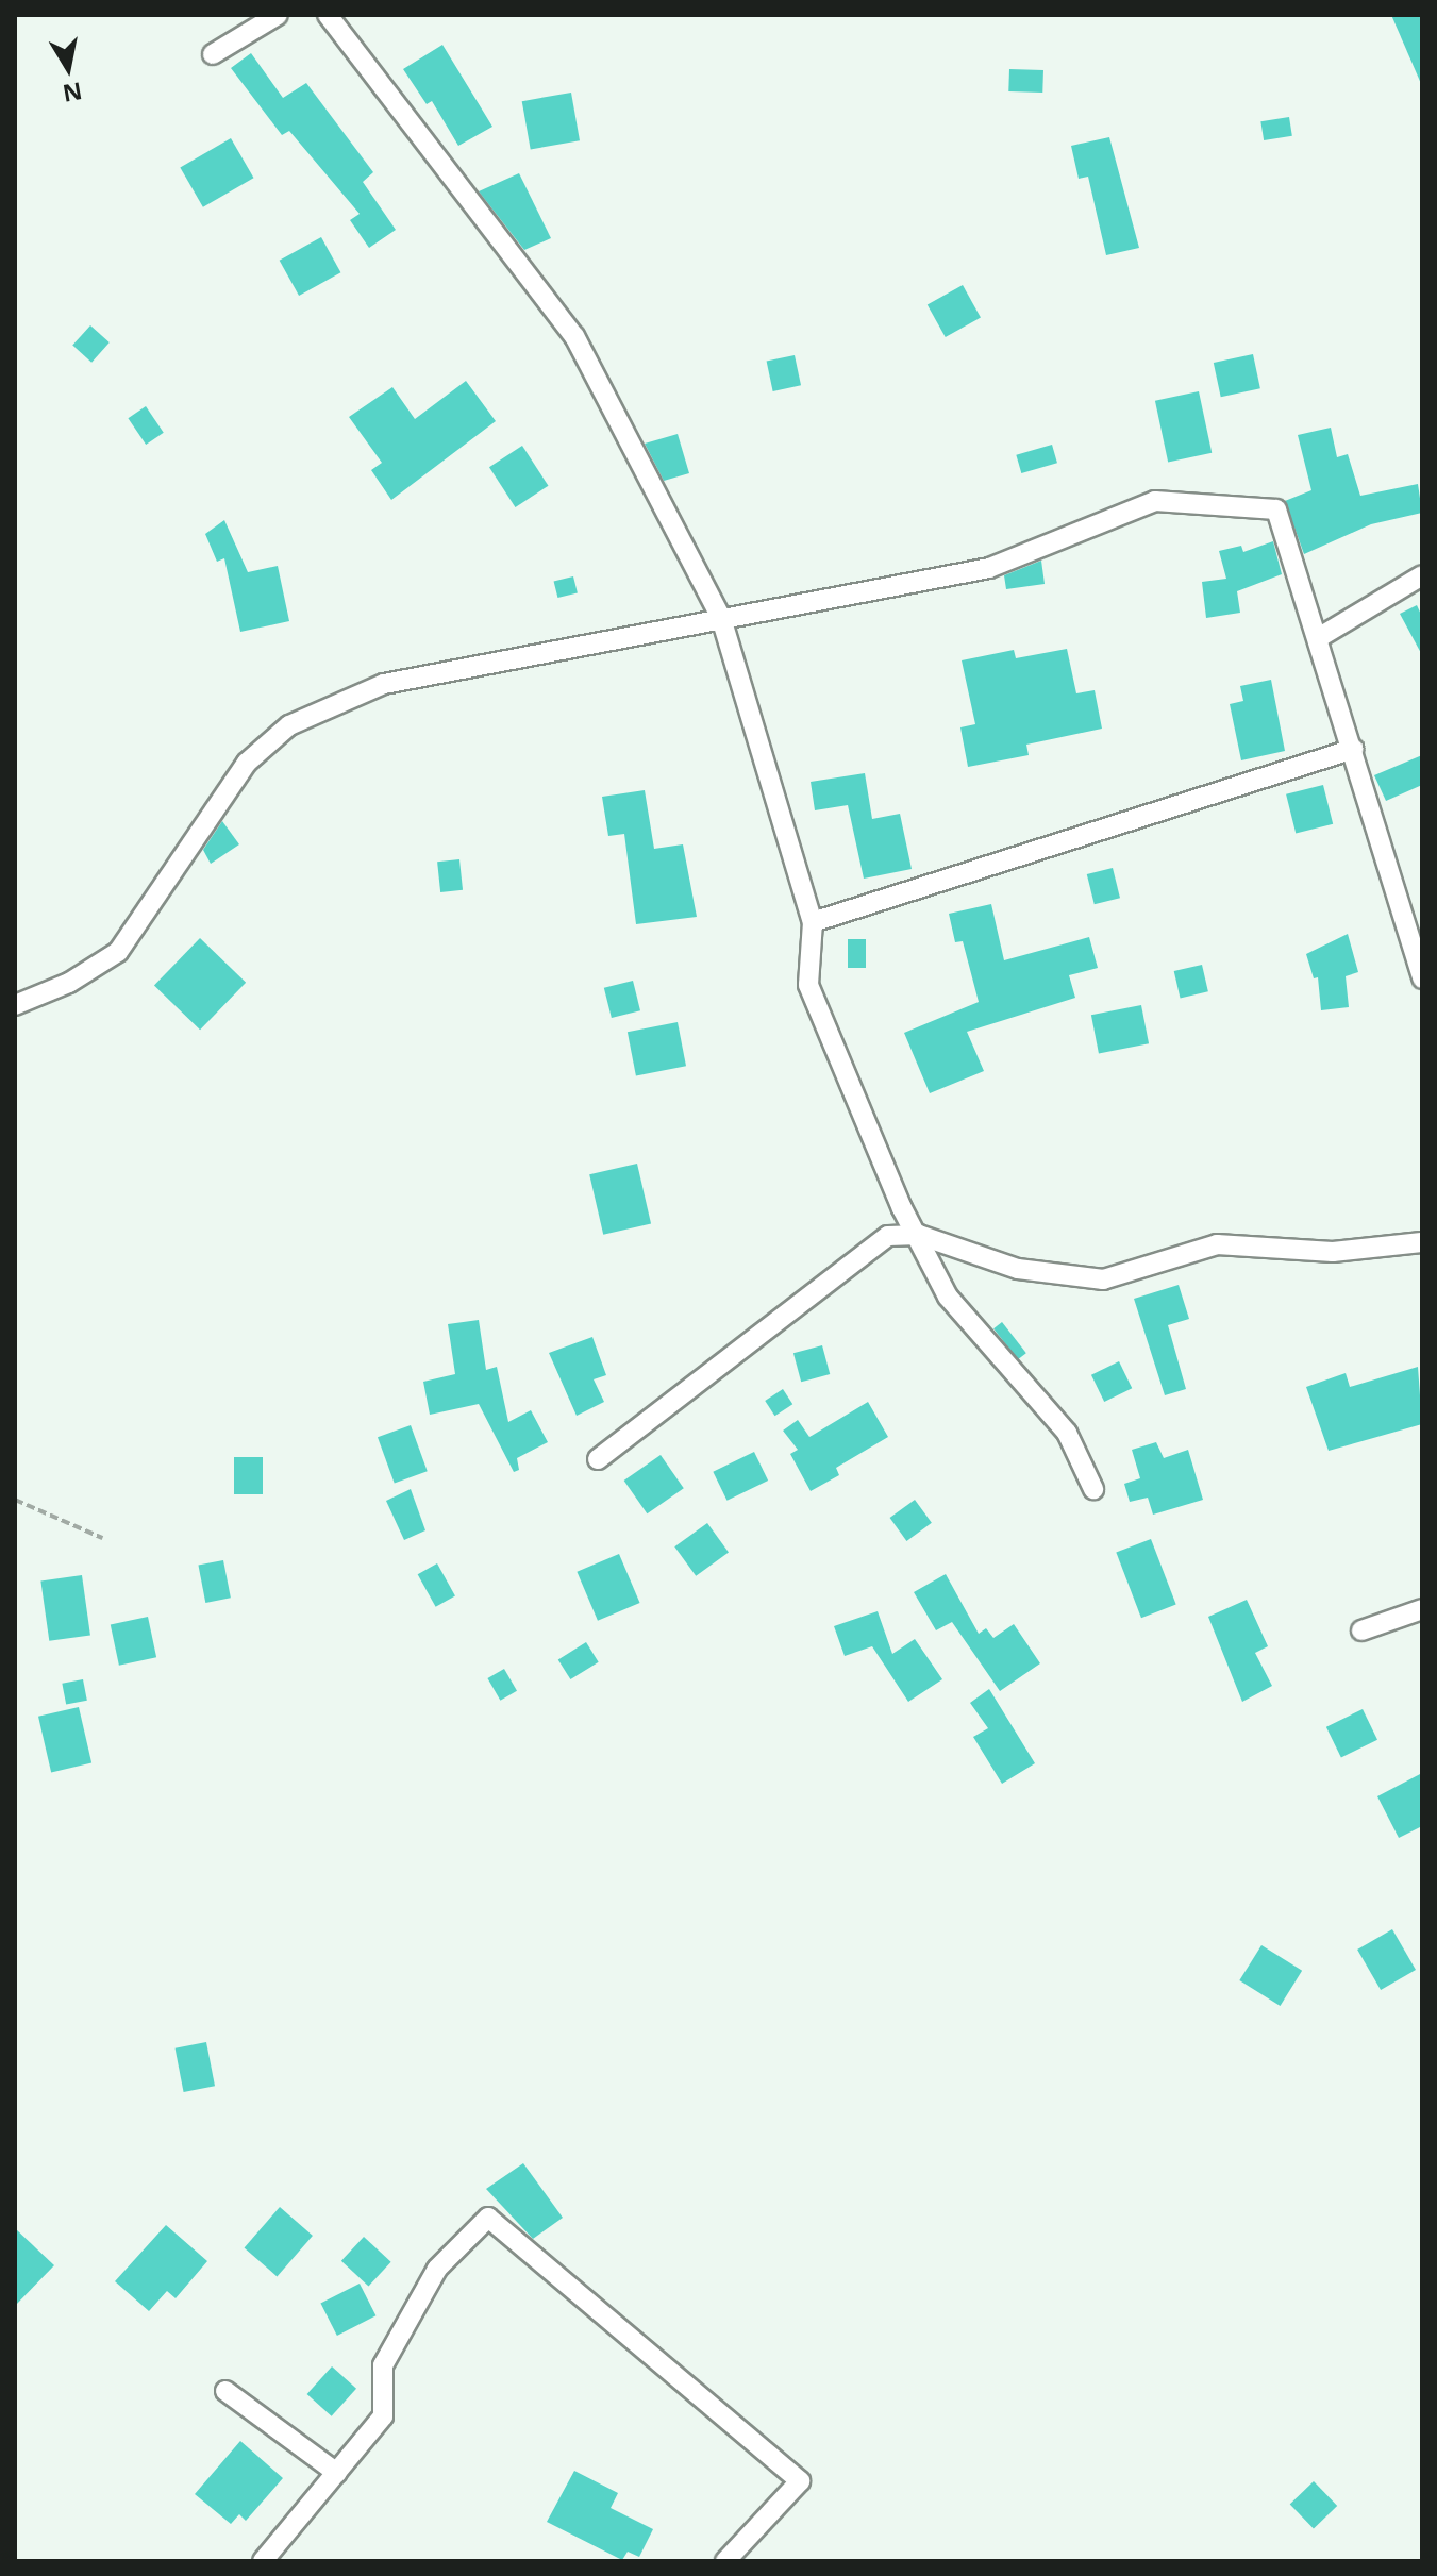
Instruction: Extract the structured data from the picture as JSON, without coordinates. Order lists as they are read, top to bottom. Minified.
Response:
{"north":"bottom"}
